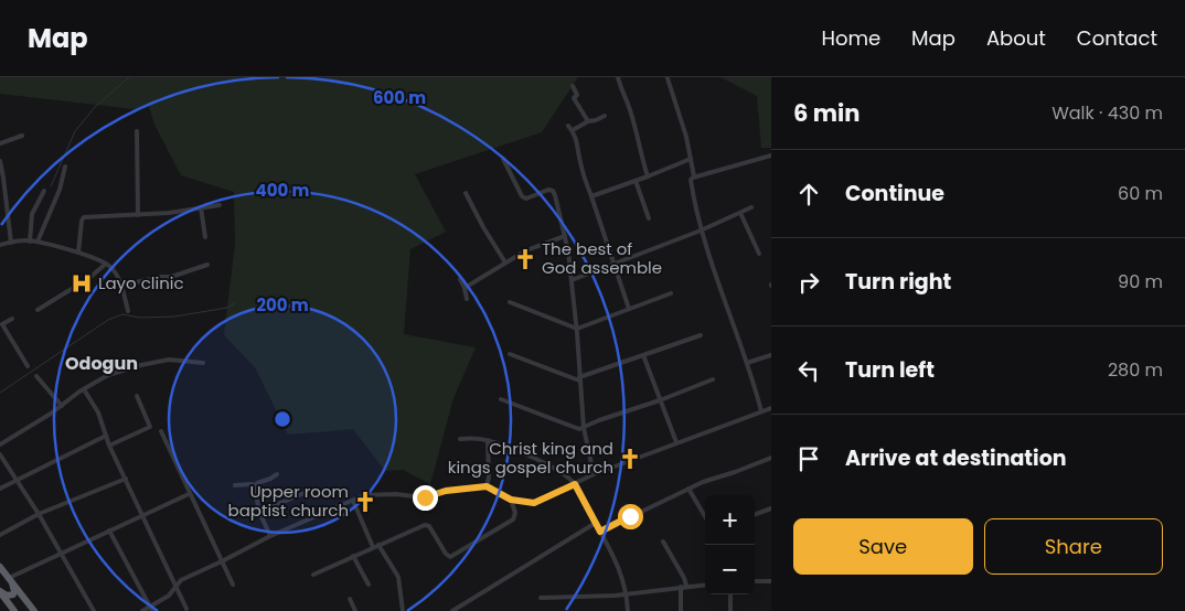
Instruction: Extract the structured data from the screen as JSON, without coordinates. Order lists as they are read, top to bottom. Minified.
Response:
{"districts":["Odogun"],"places":{"church":["The best of God assemble","Christ king and kings gospel church","Upper room baptist church"],"hospital":["Layo clinic"]},"page":{"header":"Map","nav":["Home","Map","About","Contact"],"heading":["6 min","Walk · 430 m"],"list":[["Continue","60 m"],["Turn right","90 m"],["Turn left","280 m"],"Arrive at destination"],"map_buttons":["+","−"],"buttons":["Save","Share"]},"rings":["600 m","400 m","200 m"]}
